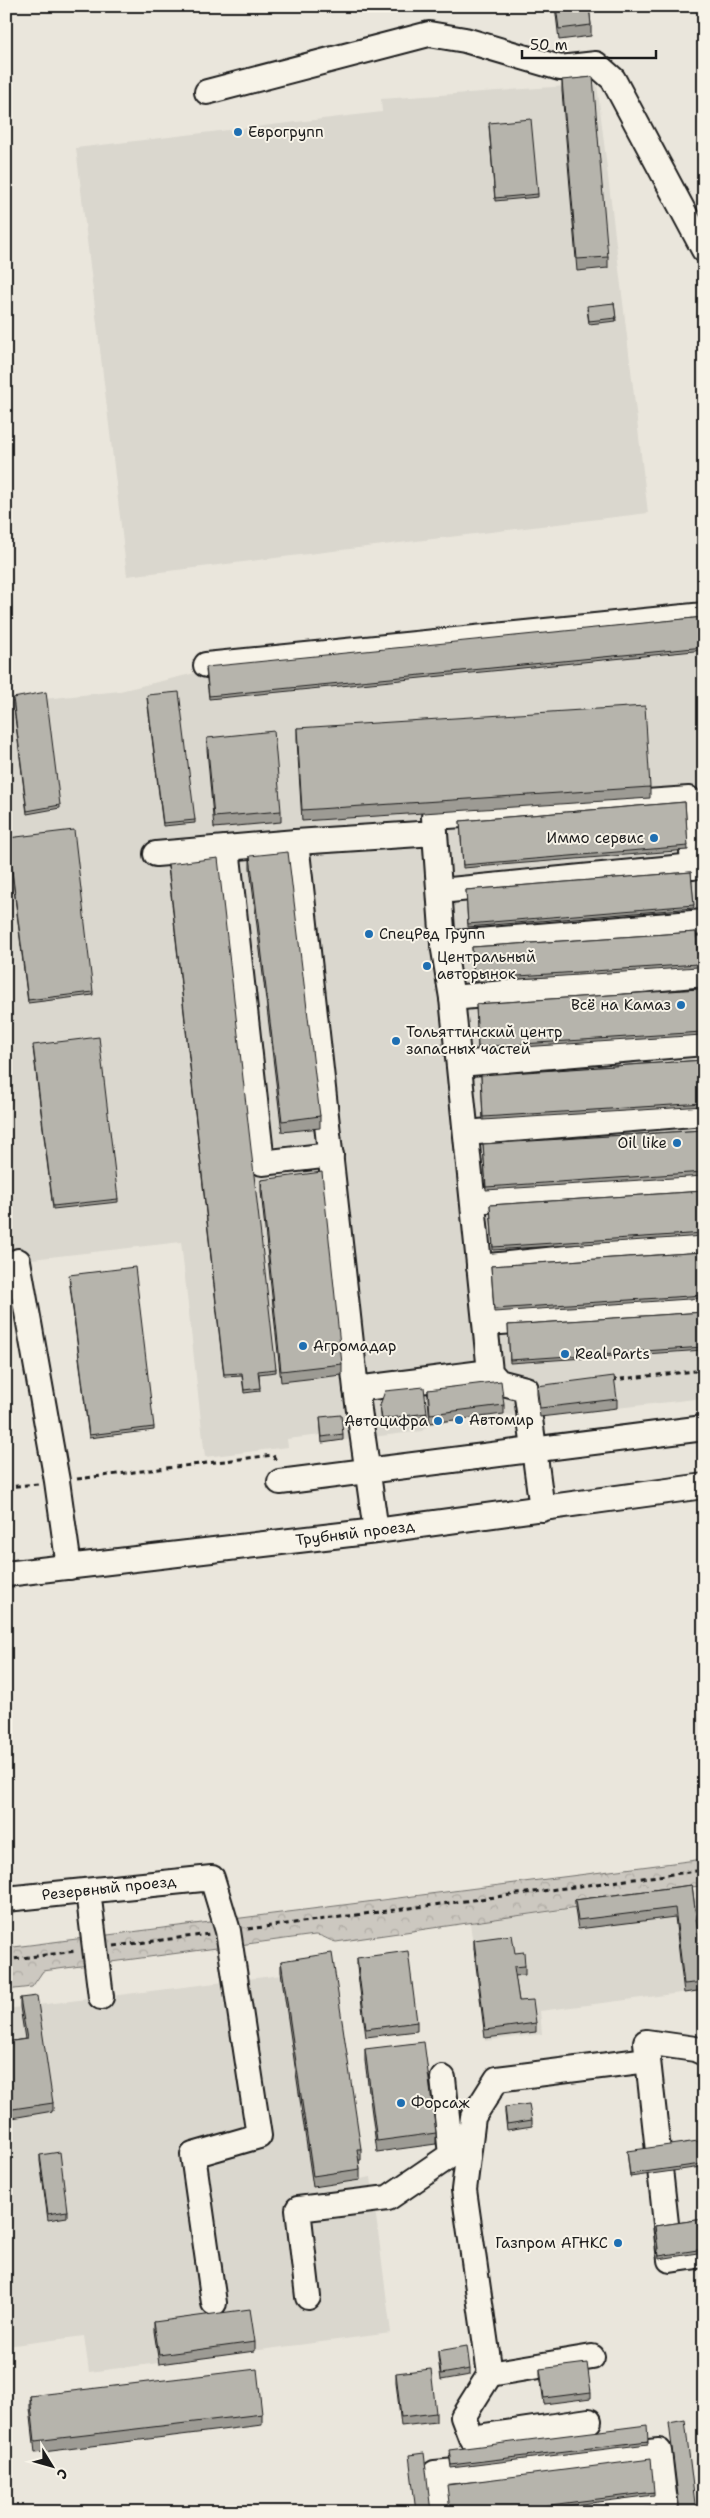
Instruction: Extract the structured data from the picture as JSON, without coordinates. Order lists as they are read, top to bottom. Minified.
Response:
{"streets":{"street":["Трубный проезд","Резервный проезд"]},"places":["Еврогрупп","Иммо сервис","СпецРвд Групп","Центральный авторынок","Всё на Камаз","Тольяттинский центр запасных частей","Oil like","Агромадар","Real Parts","Автомир","Автоцифра","Форсаж","Газпром АГНКС"],"scale_bar":"50 m","north":"bottom right"}
